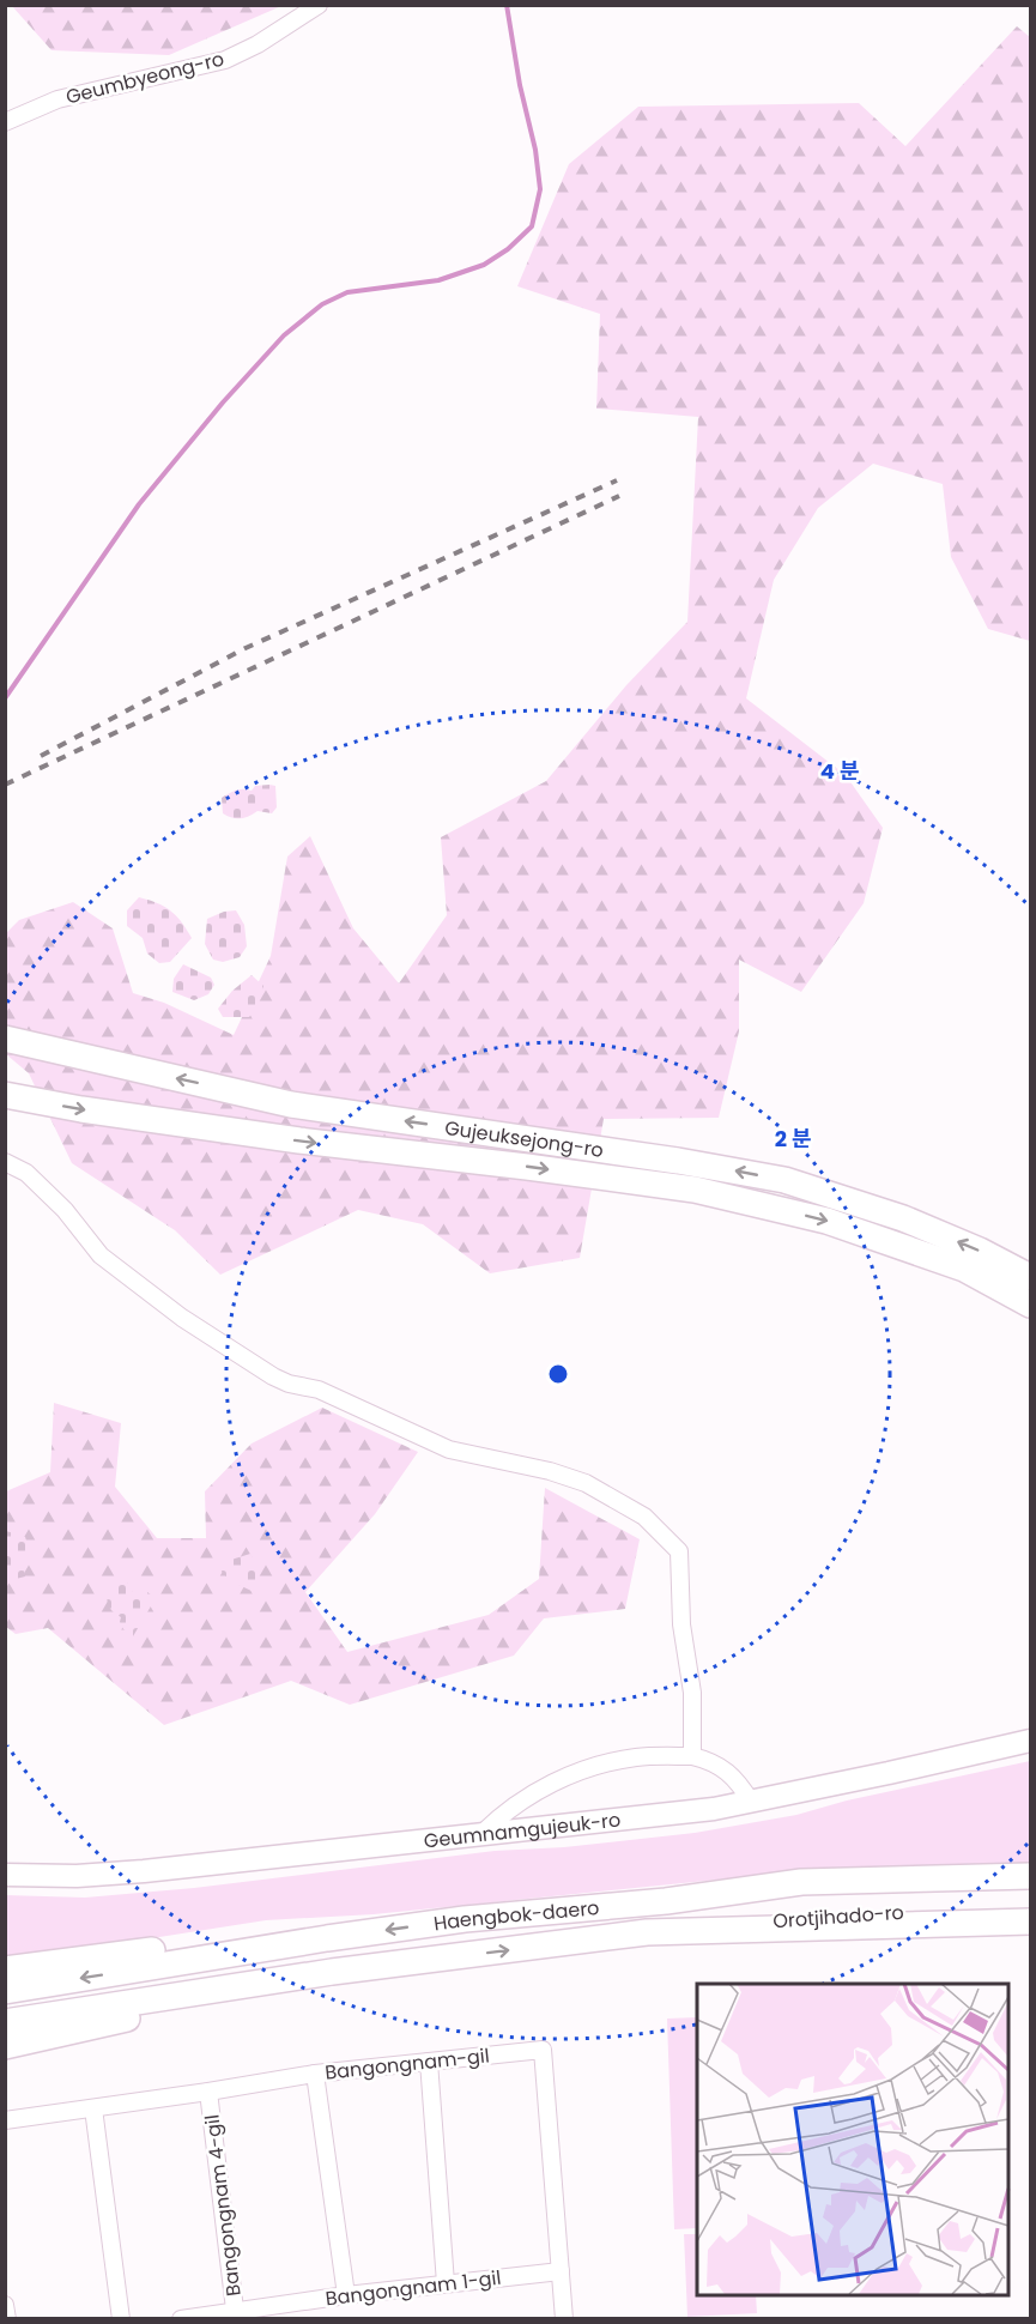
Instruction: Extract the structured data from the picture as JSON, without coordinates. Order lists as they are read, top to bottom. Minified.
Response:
{"streets":{"highway":["Gujeuksejong-ro","Haengbok-daero","Orotjihado-ro"],"main road":["Geumnamgujeuk-ro"],"street":["Geumbyeong-ro","Bangongnam-gil","Bangongnam 4-gil","Bangongnam 1-gil"]},"crossings":[["Haengbok-daero","Orotjihado-ro"],["Bangongnam-gil","Bangongnam 4-gil"],["Bangongnam-gil","Bangongnam 1-gil"],["Bangongnam 4-gil","Bangongnam 1-gil"]],"rings":["4 분","2 분"]}
